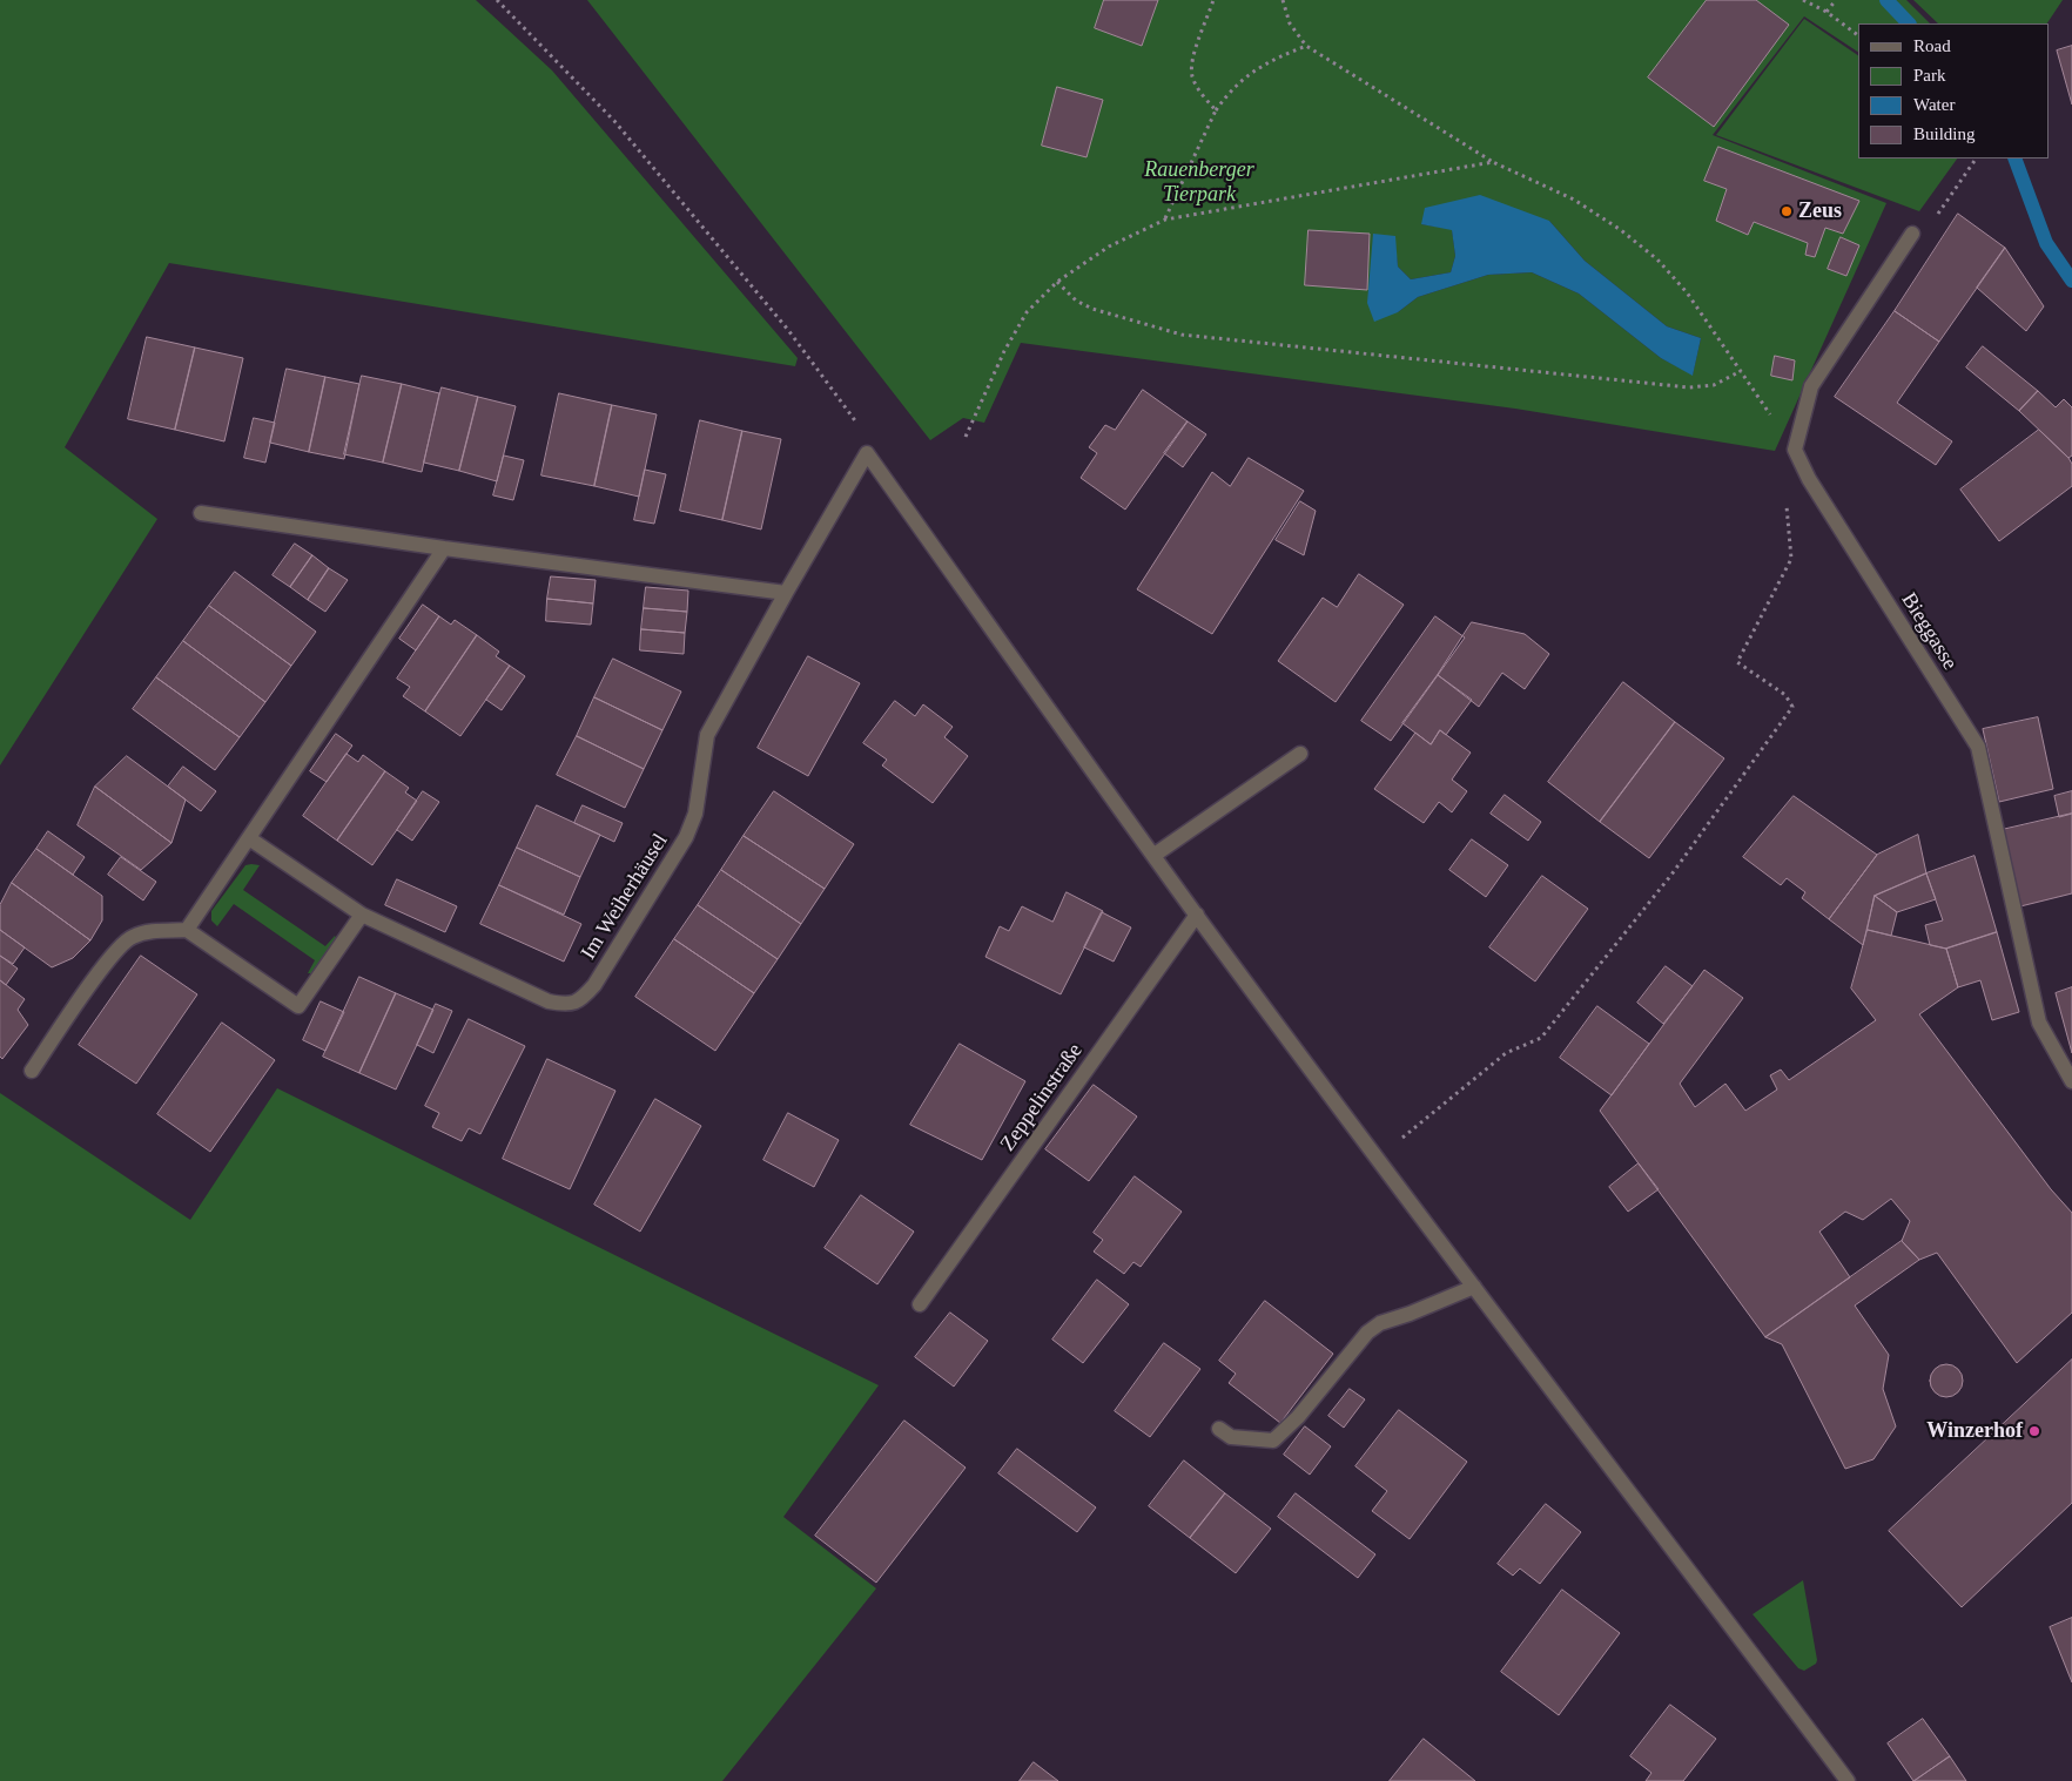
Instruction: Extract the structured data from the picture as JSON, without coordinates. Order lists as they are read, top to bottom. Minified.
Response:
{"streets":{"street":["Bieggasse","Im Weiherhäusel","Zeppelinstraße"]},"parks":["Rauenberger Tierpark"],"places":["Zeus","Winzerhof"],"legend":["Road","Park","Water","Building"]}
